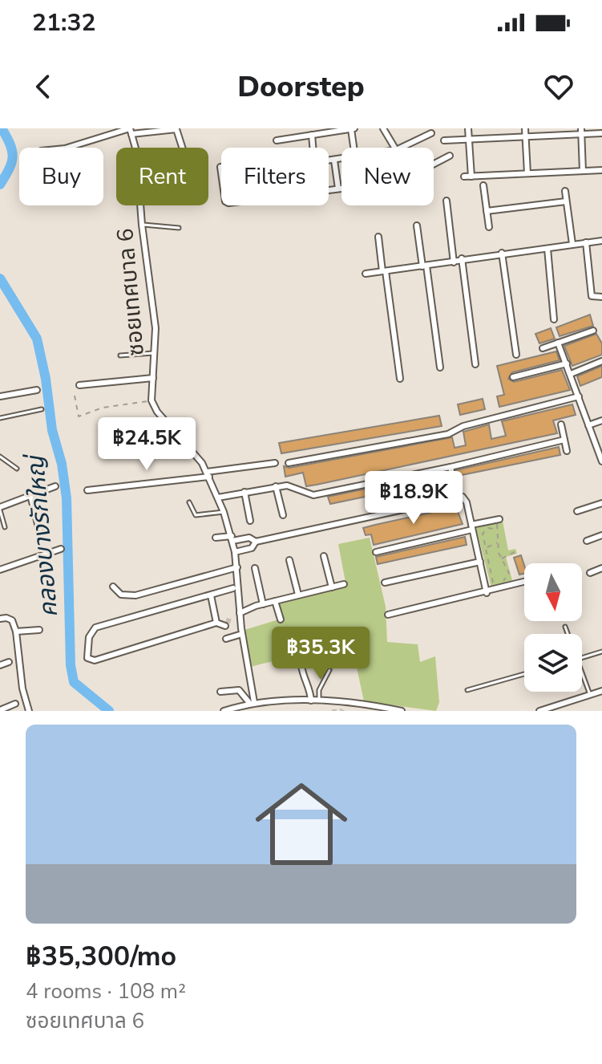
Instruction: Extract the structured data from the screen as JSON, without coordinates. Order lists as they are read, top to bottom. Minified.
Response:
{"streets":{"street":["ซอยเทศบาล 6"]},"water":["คลองบางรักใหญ่"],"north":"bottom","page":{"status":"21:32","header":"Doorstep","chip":["Buy","Rent","Filters","New"],"price":["฿24.5K","฿18.9K","฿35.3K"],"list":[{"name":"฿35,300/mo","note":"4 rooms · 108 m² · ซอยเทศบาล 6"}]}}
